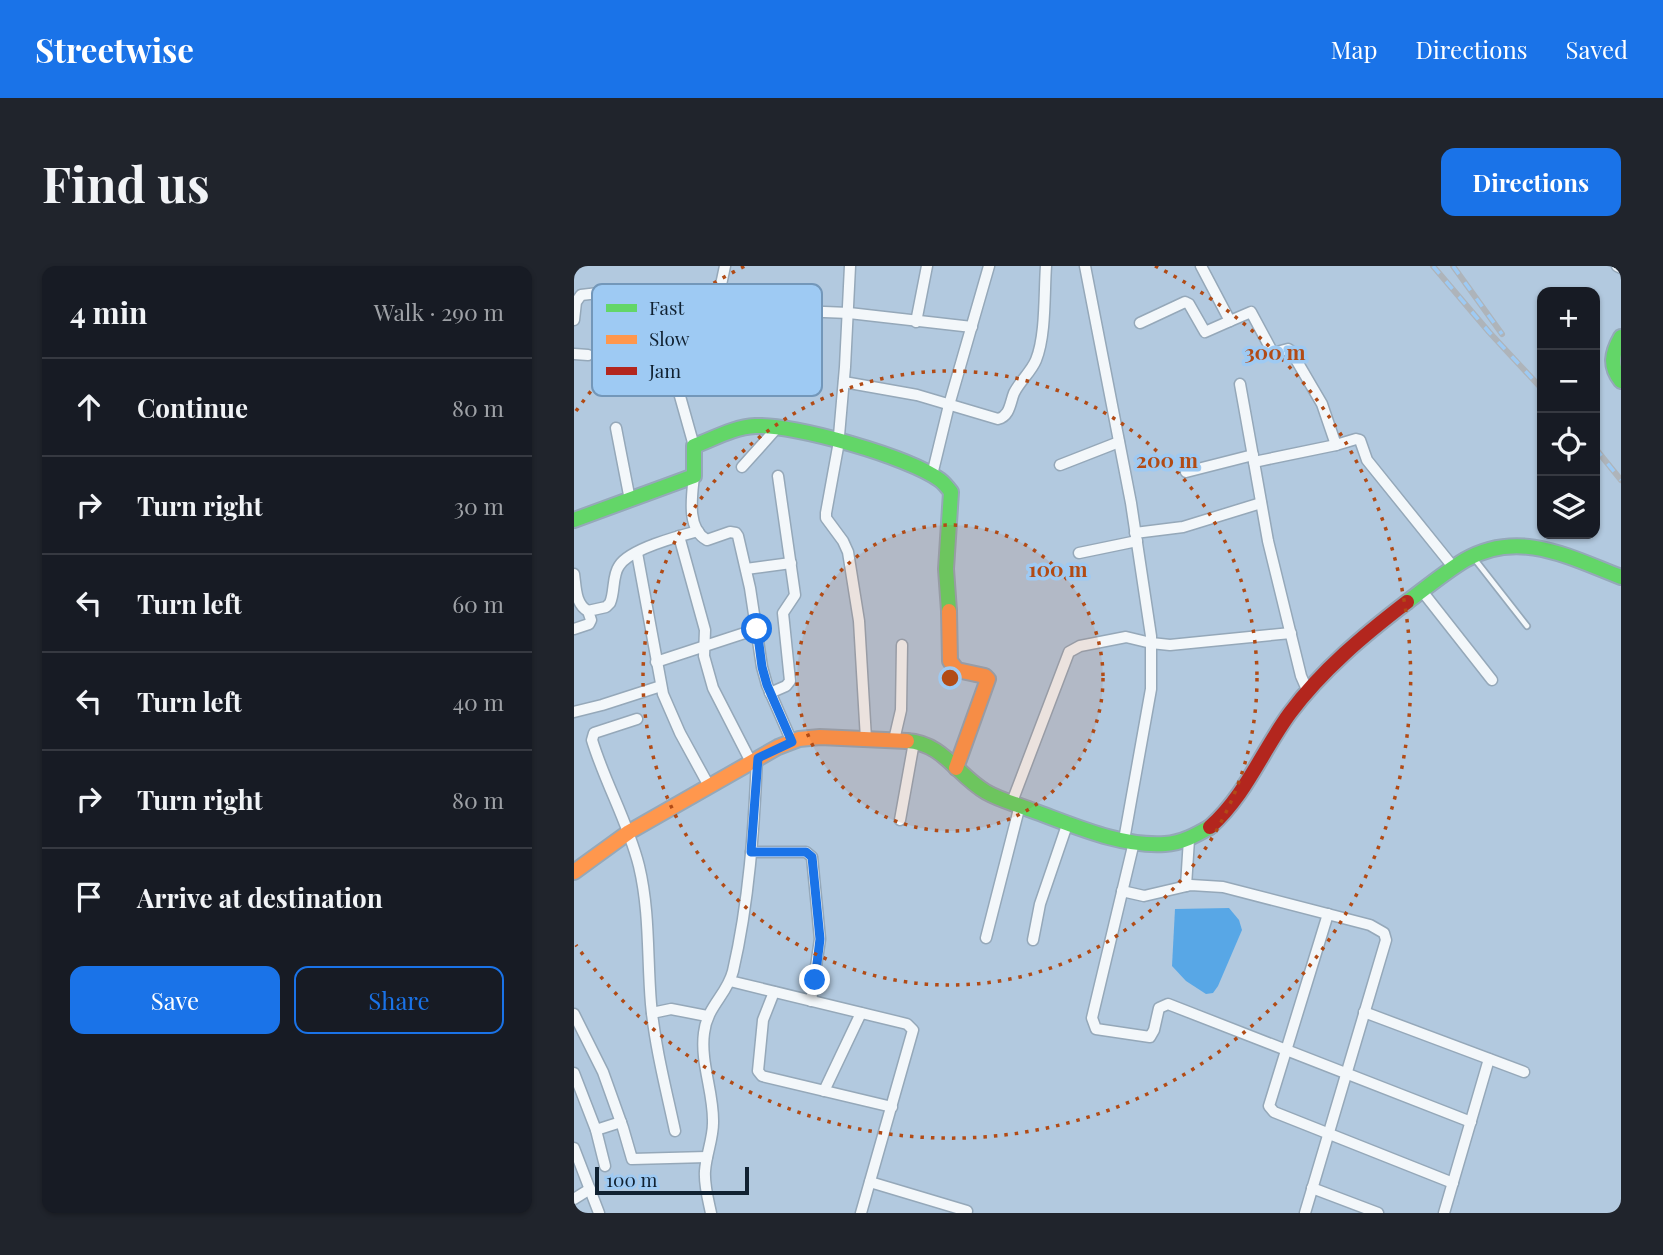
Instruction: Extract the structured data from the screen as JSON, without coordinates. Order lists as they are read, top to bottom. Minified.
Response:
{"legend":["Fast","Slow","Jam"],"scale_bar":"100 m","page":{"header":"Streetwise","nav":["Map","Directions","Saved"],"buttons":["Directions",["Save","Share"]],"title":"Find us","heading":["4 min","Walk · 290 m"],"map_buttons":["+","−"],"list":[["Continue","80 m"],["Turn right","30 m"],["Turn left","60 m"],["Turn left","40 m"],["Turn right","80 m"],"Arrive at destination"],"scale":"100 m"},"rings":["300 m","200 m","100 m"]}
